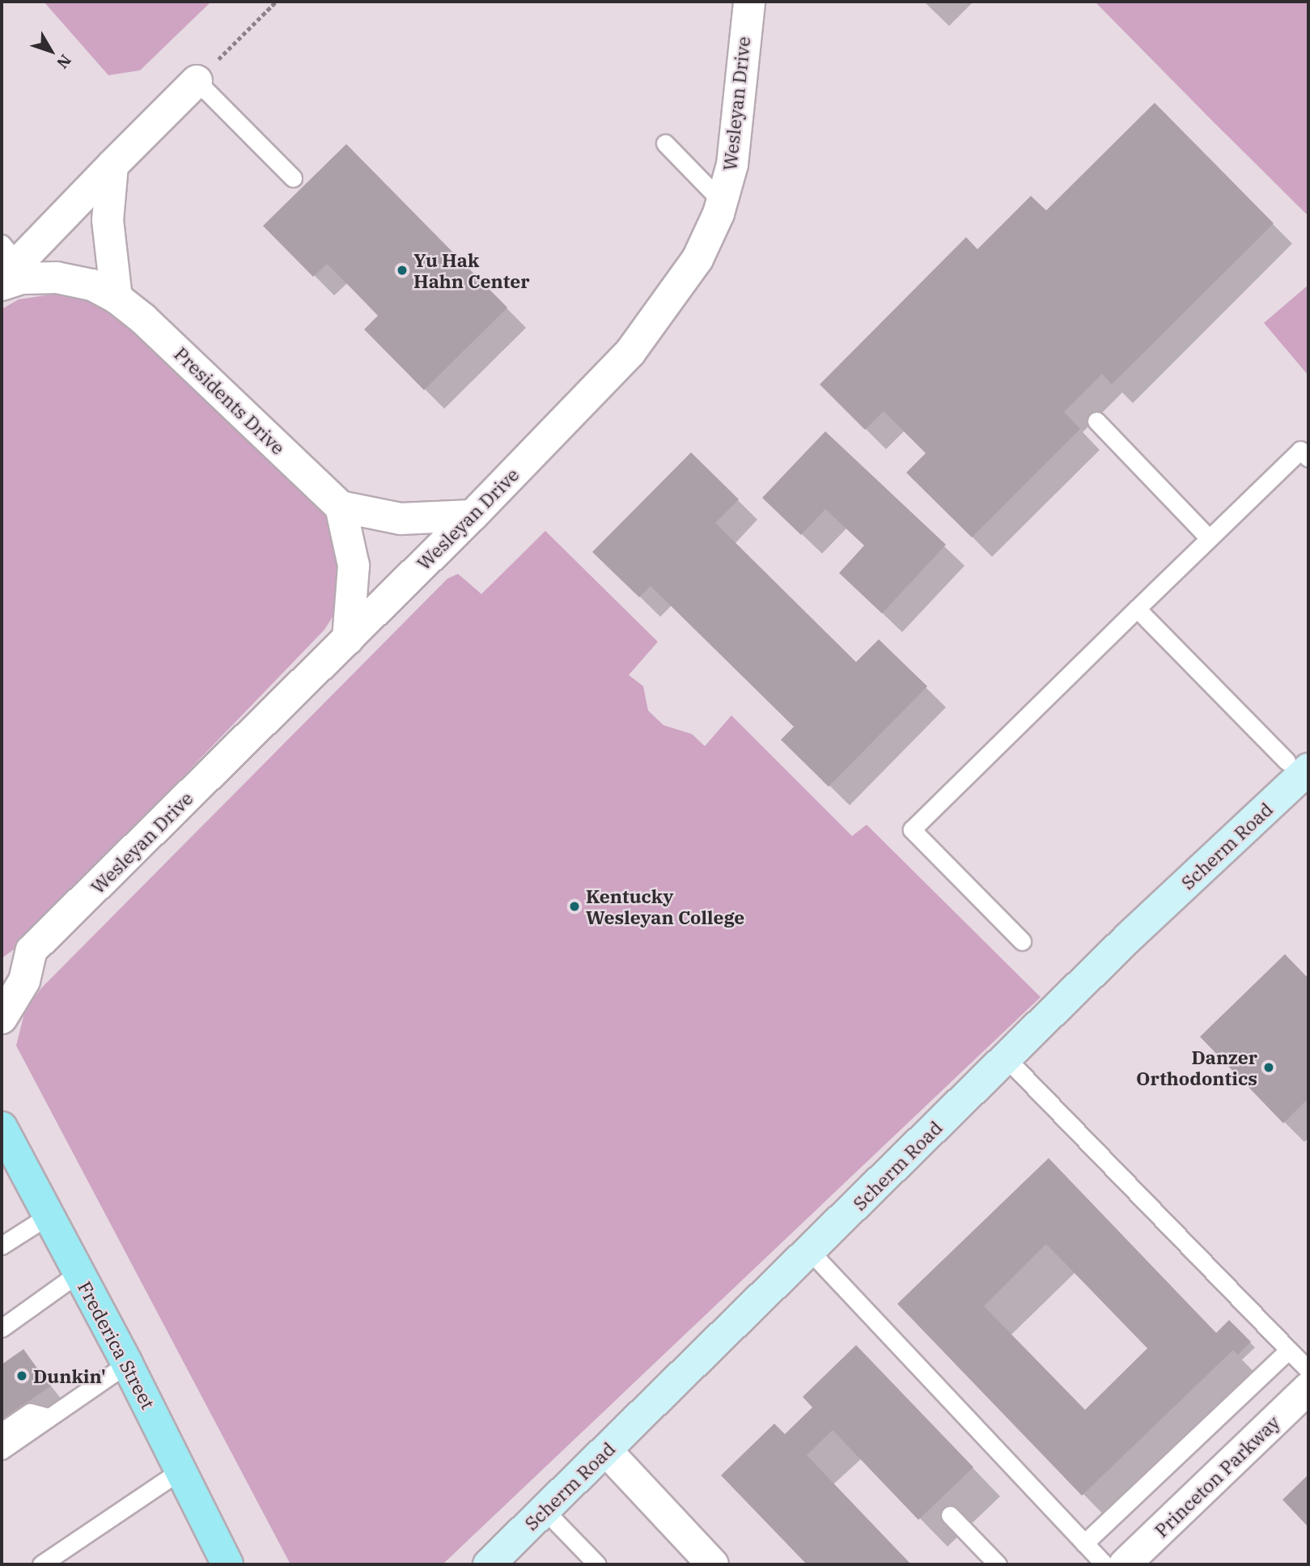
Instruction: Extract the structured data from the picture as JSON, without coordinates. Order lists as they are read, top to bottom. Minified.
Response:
{"streets":{"main road":["Frederica Street"],"street":["Wesleyan Drive","Presidents Drive","Scherm Road","Princeton Parkway"]},"places":["Yu Hak Hahn Center","Kentucky Wesleyan College","Danzer Orthodontics","Dunkin'"],"north":"bottom right"}
